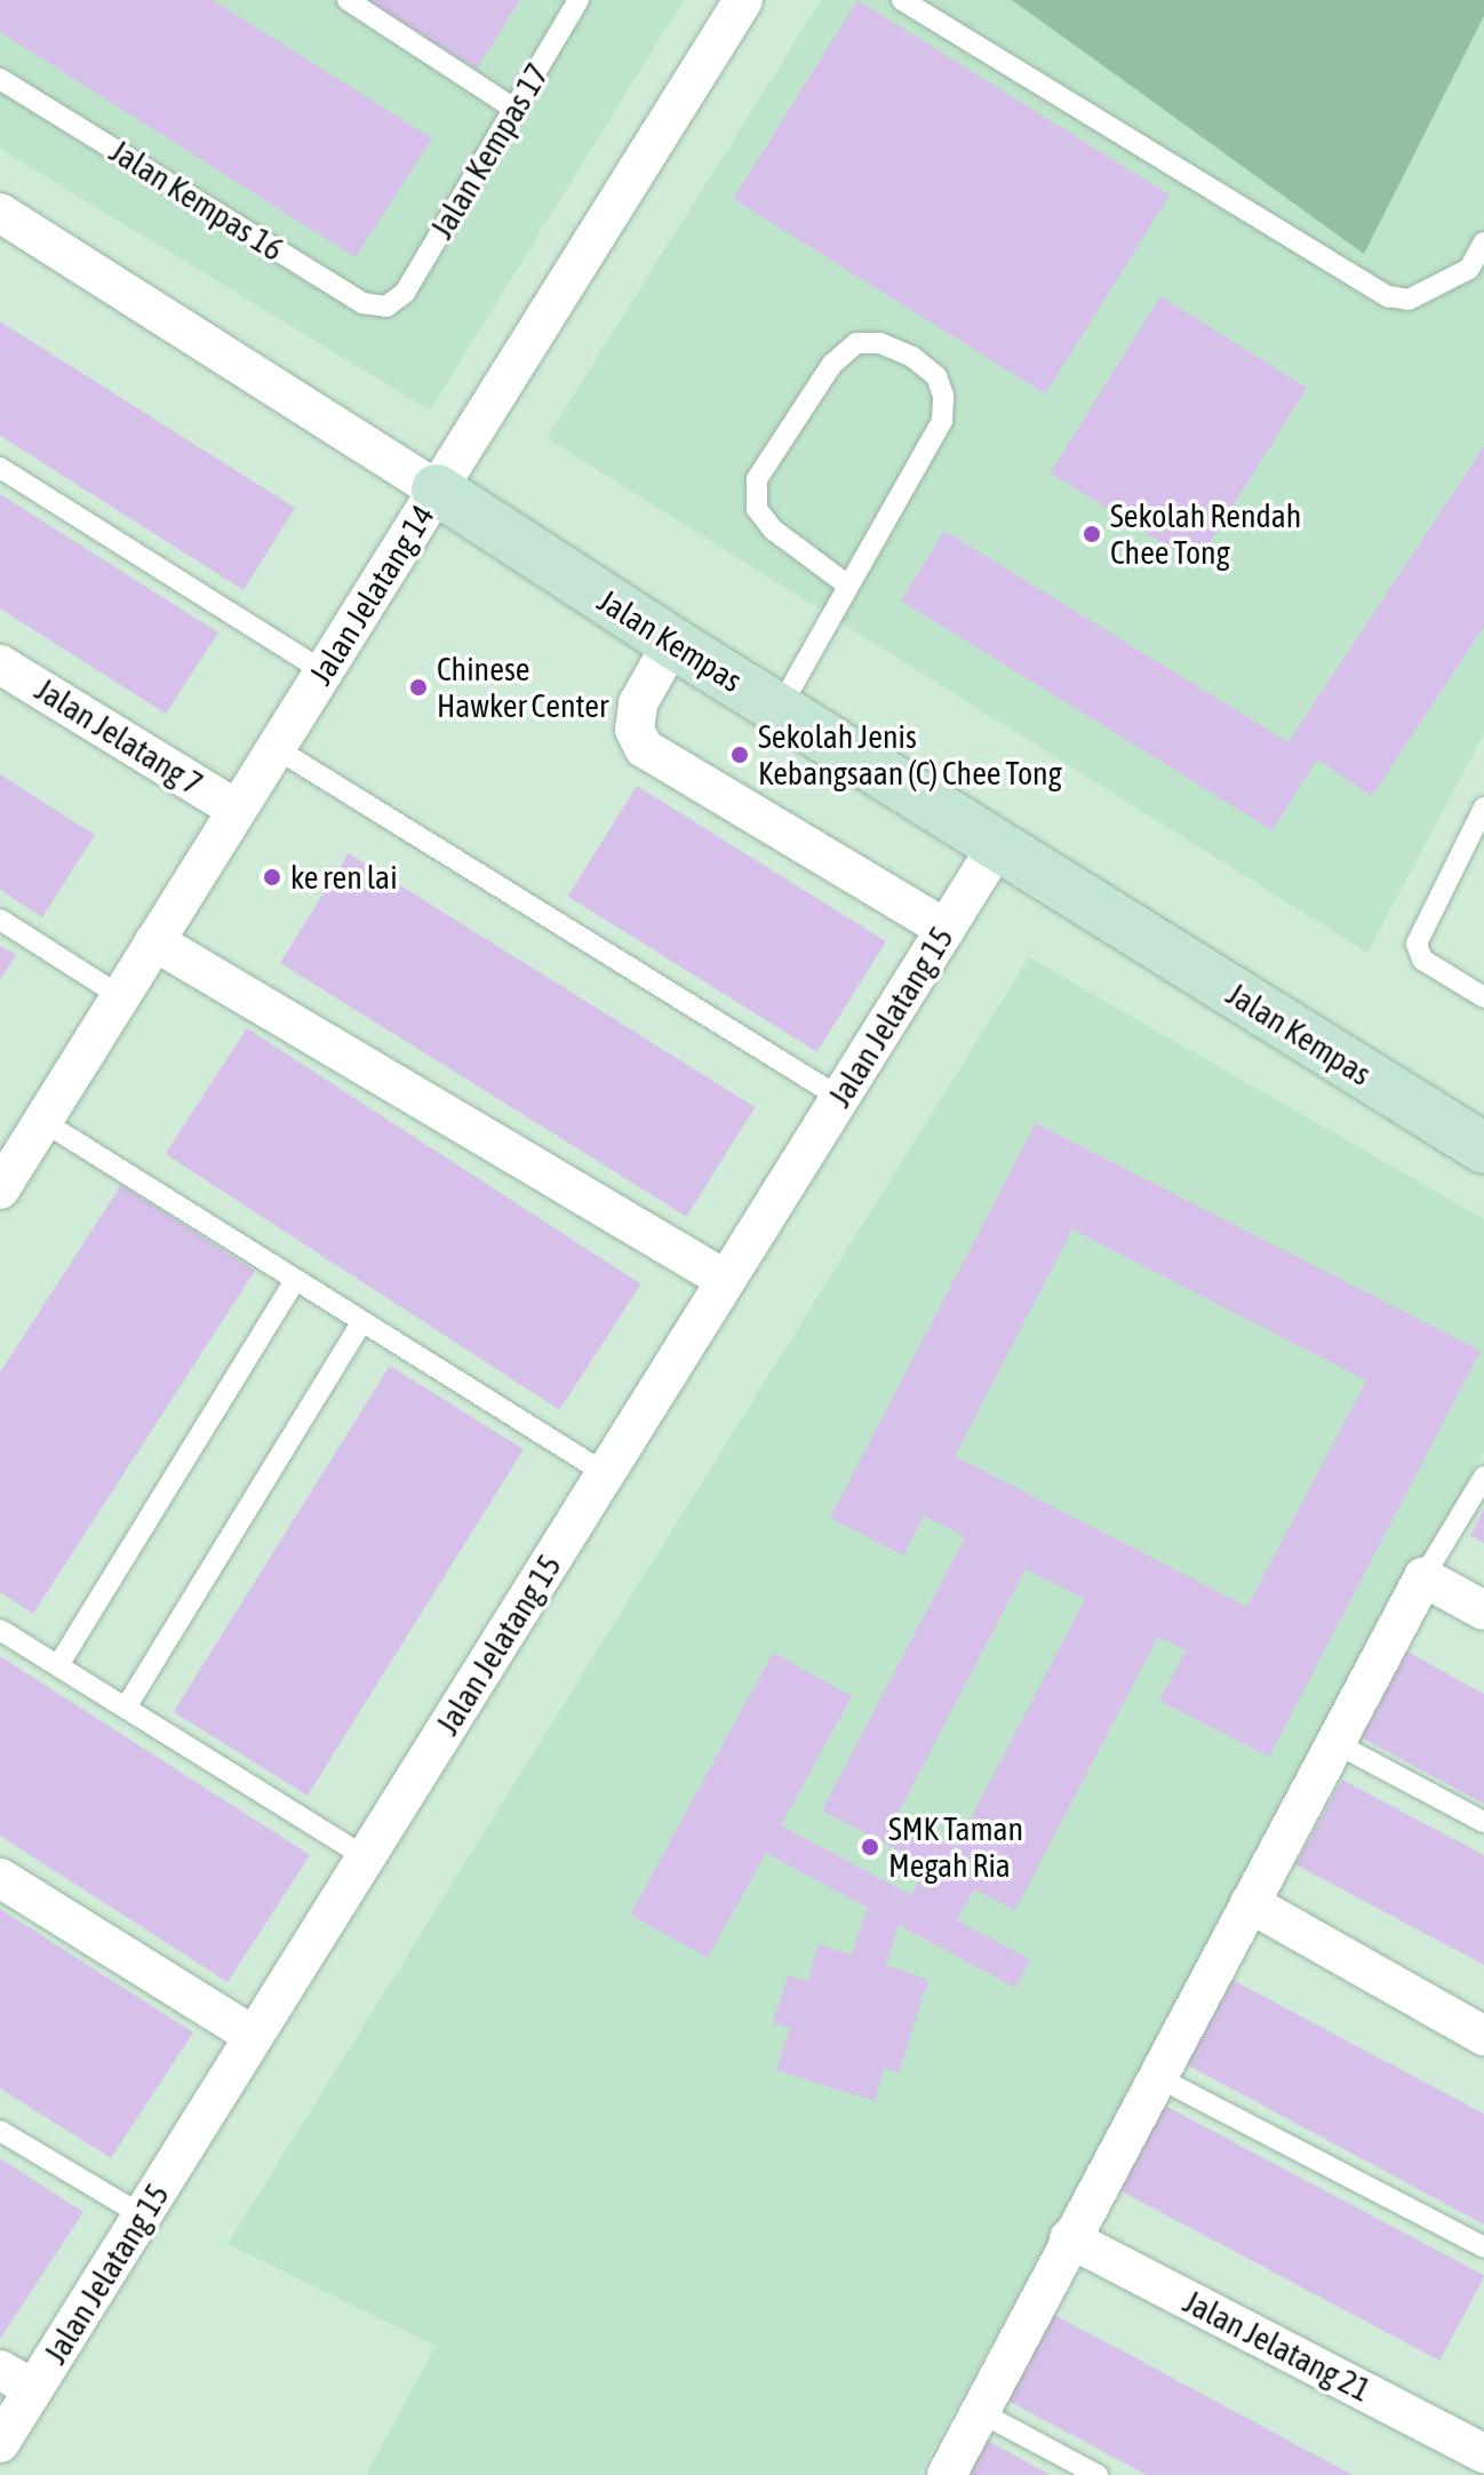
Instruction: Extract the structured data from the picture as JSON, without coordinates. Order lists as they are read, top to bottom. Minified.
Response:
{"streets":{"street":["Jalan Jelatang 14","Jalan Kempas","Jalan Jelatang 7","Jalan Jelatang 15","Jalan Jelatang 21"],"lane":["Jalan Kempas 17","Jalan Kempas 16"]},"crossings":[["Jalan Kempas 17","Jalan Kempas 16"],["Jalan Jelatang 14","Jalan Kempas"],["Jalan Jelatang 14","Jalan Jelatang 7"],["Jalan Kempas","Jalan Jelatang 15"]],"places":["Sekolah Rendah Chee Tong","Chinese Hawker Center","Sekolah Jenis Kebangsaan (C) Chee Tong","ke ren lai","SMK Taman Megah Ria"]}
